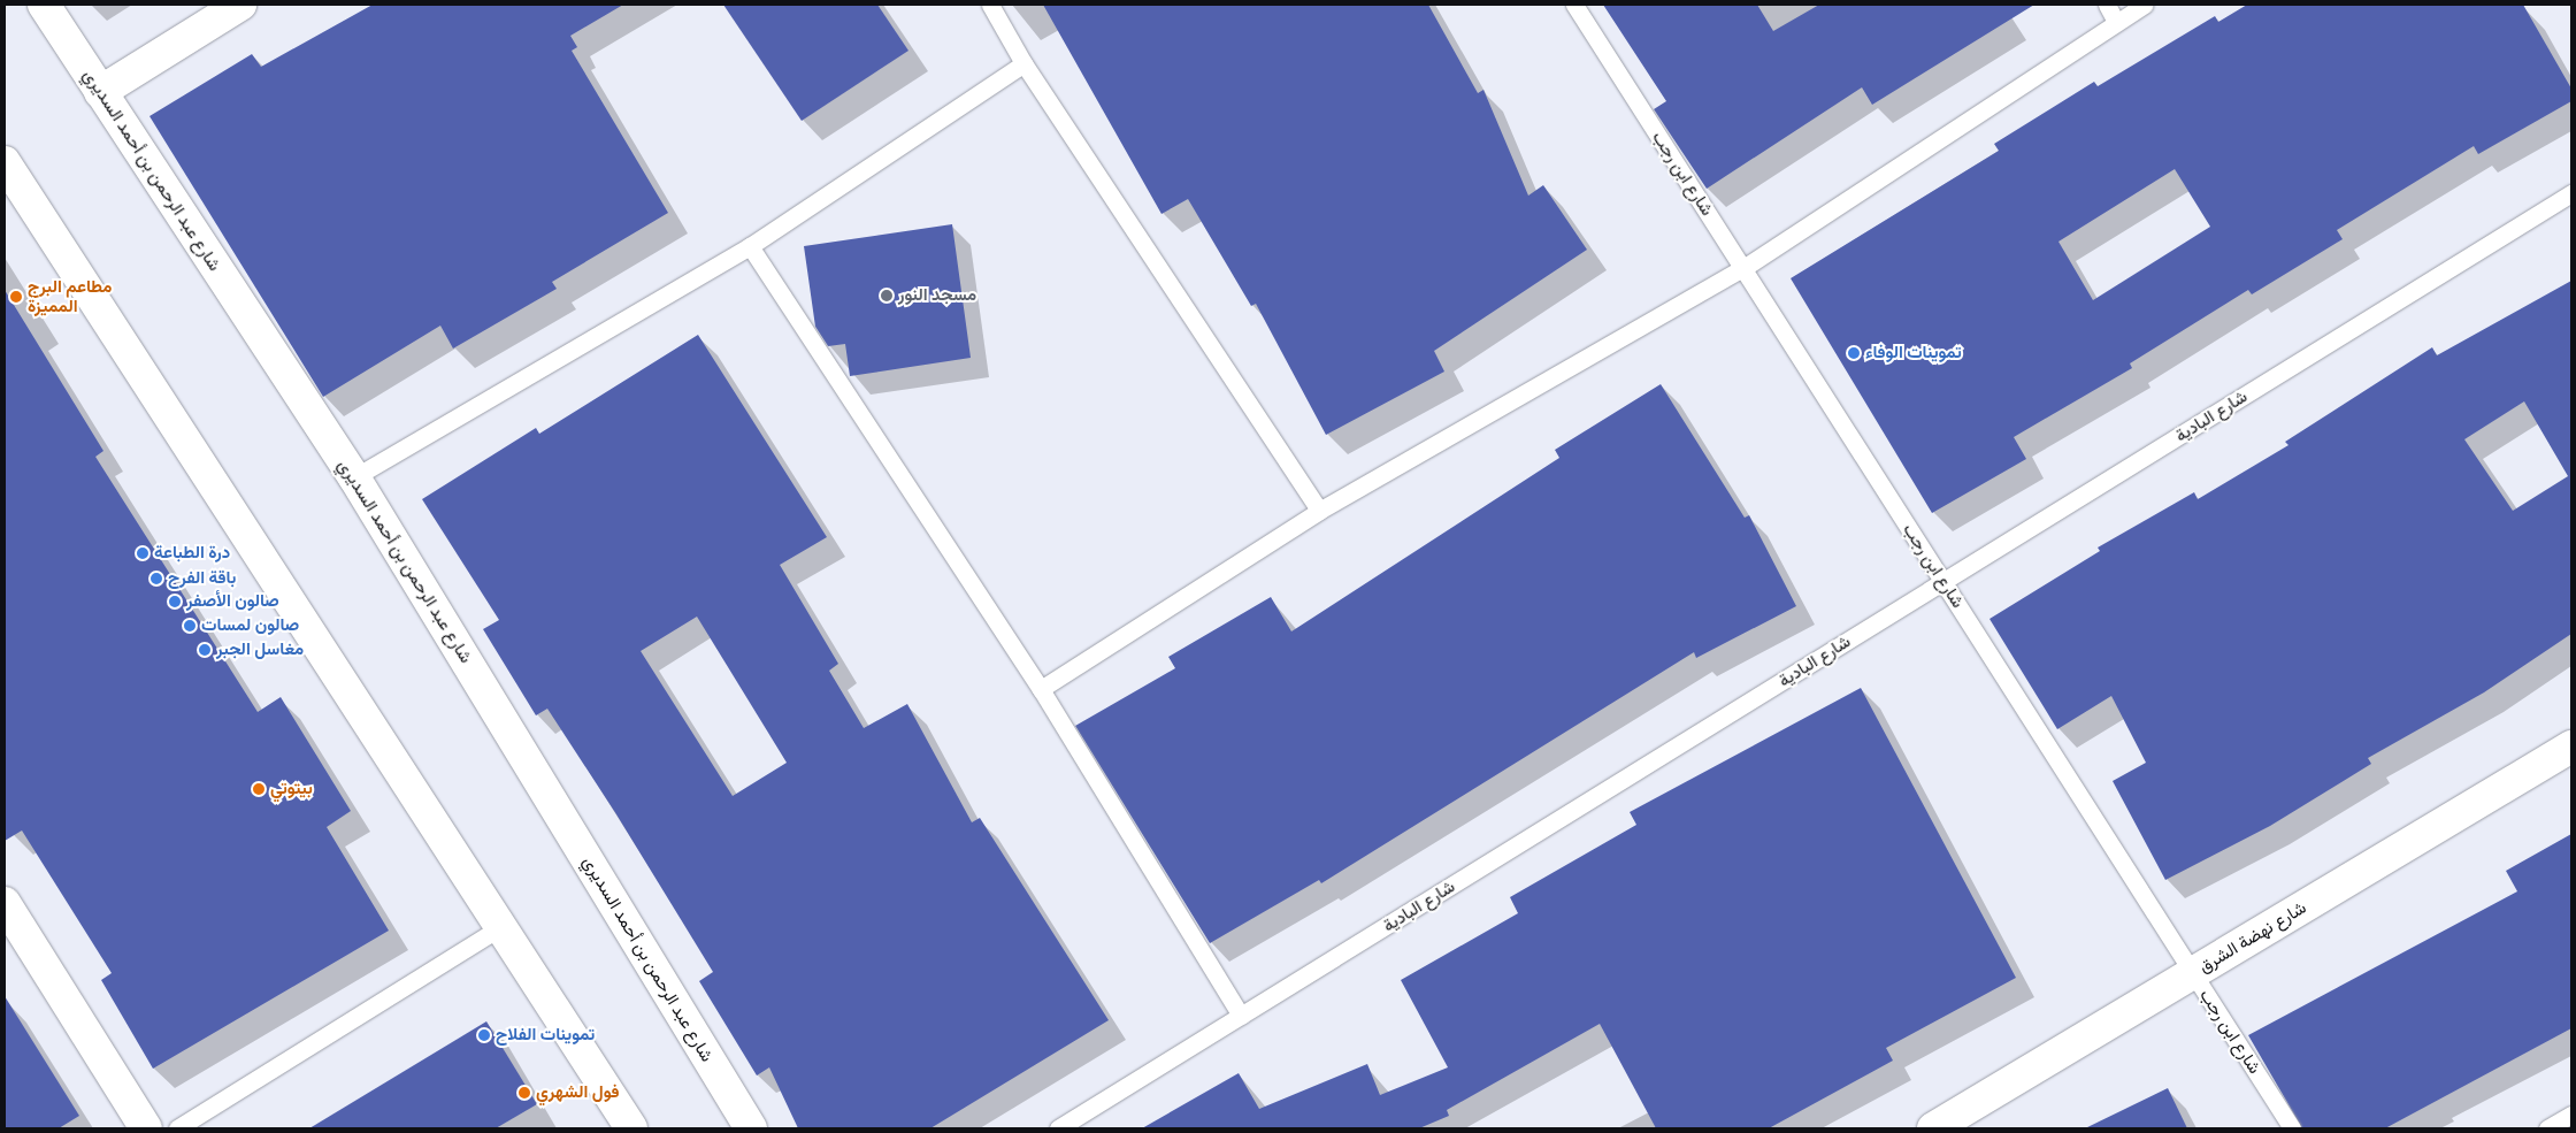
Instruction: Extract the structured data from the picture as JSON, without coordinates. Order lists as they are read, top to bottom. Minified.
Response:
{"streets":{"street":["شارع عبد الرحمن بن أحمد السديري","شارع نهضة الشرق"],"lane":["شارع ابن رجب","شارع البادية"]},"crossings":[["شارع ابن رجب","شارع البادية"],["شارع ابن رجب","شارع نهضة الشرق"]],"places":["مسجد النور","مطاعم البرج المميزة","تموينات الوفاء","درة الطباعة","باقة الفرح","صالون الأصفر","صالون لمسات","مغاسل الجبر","بيتوتي","تموينات الفلاح","فول الشهري"]}
